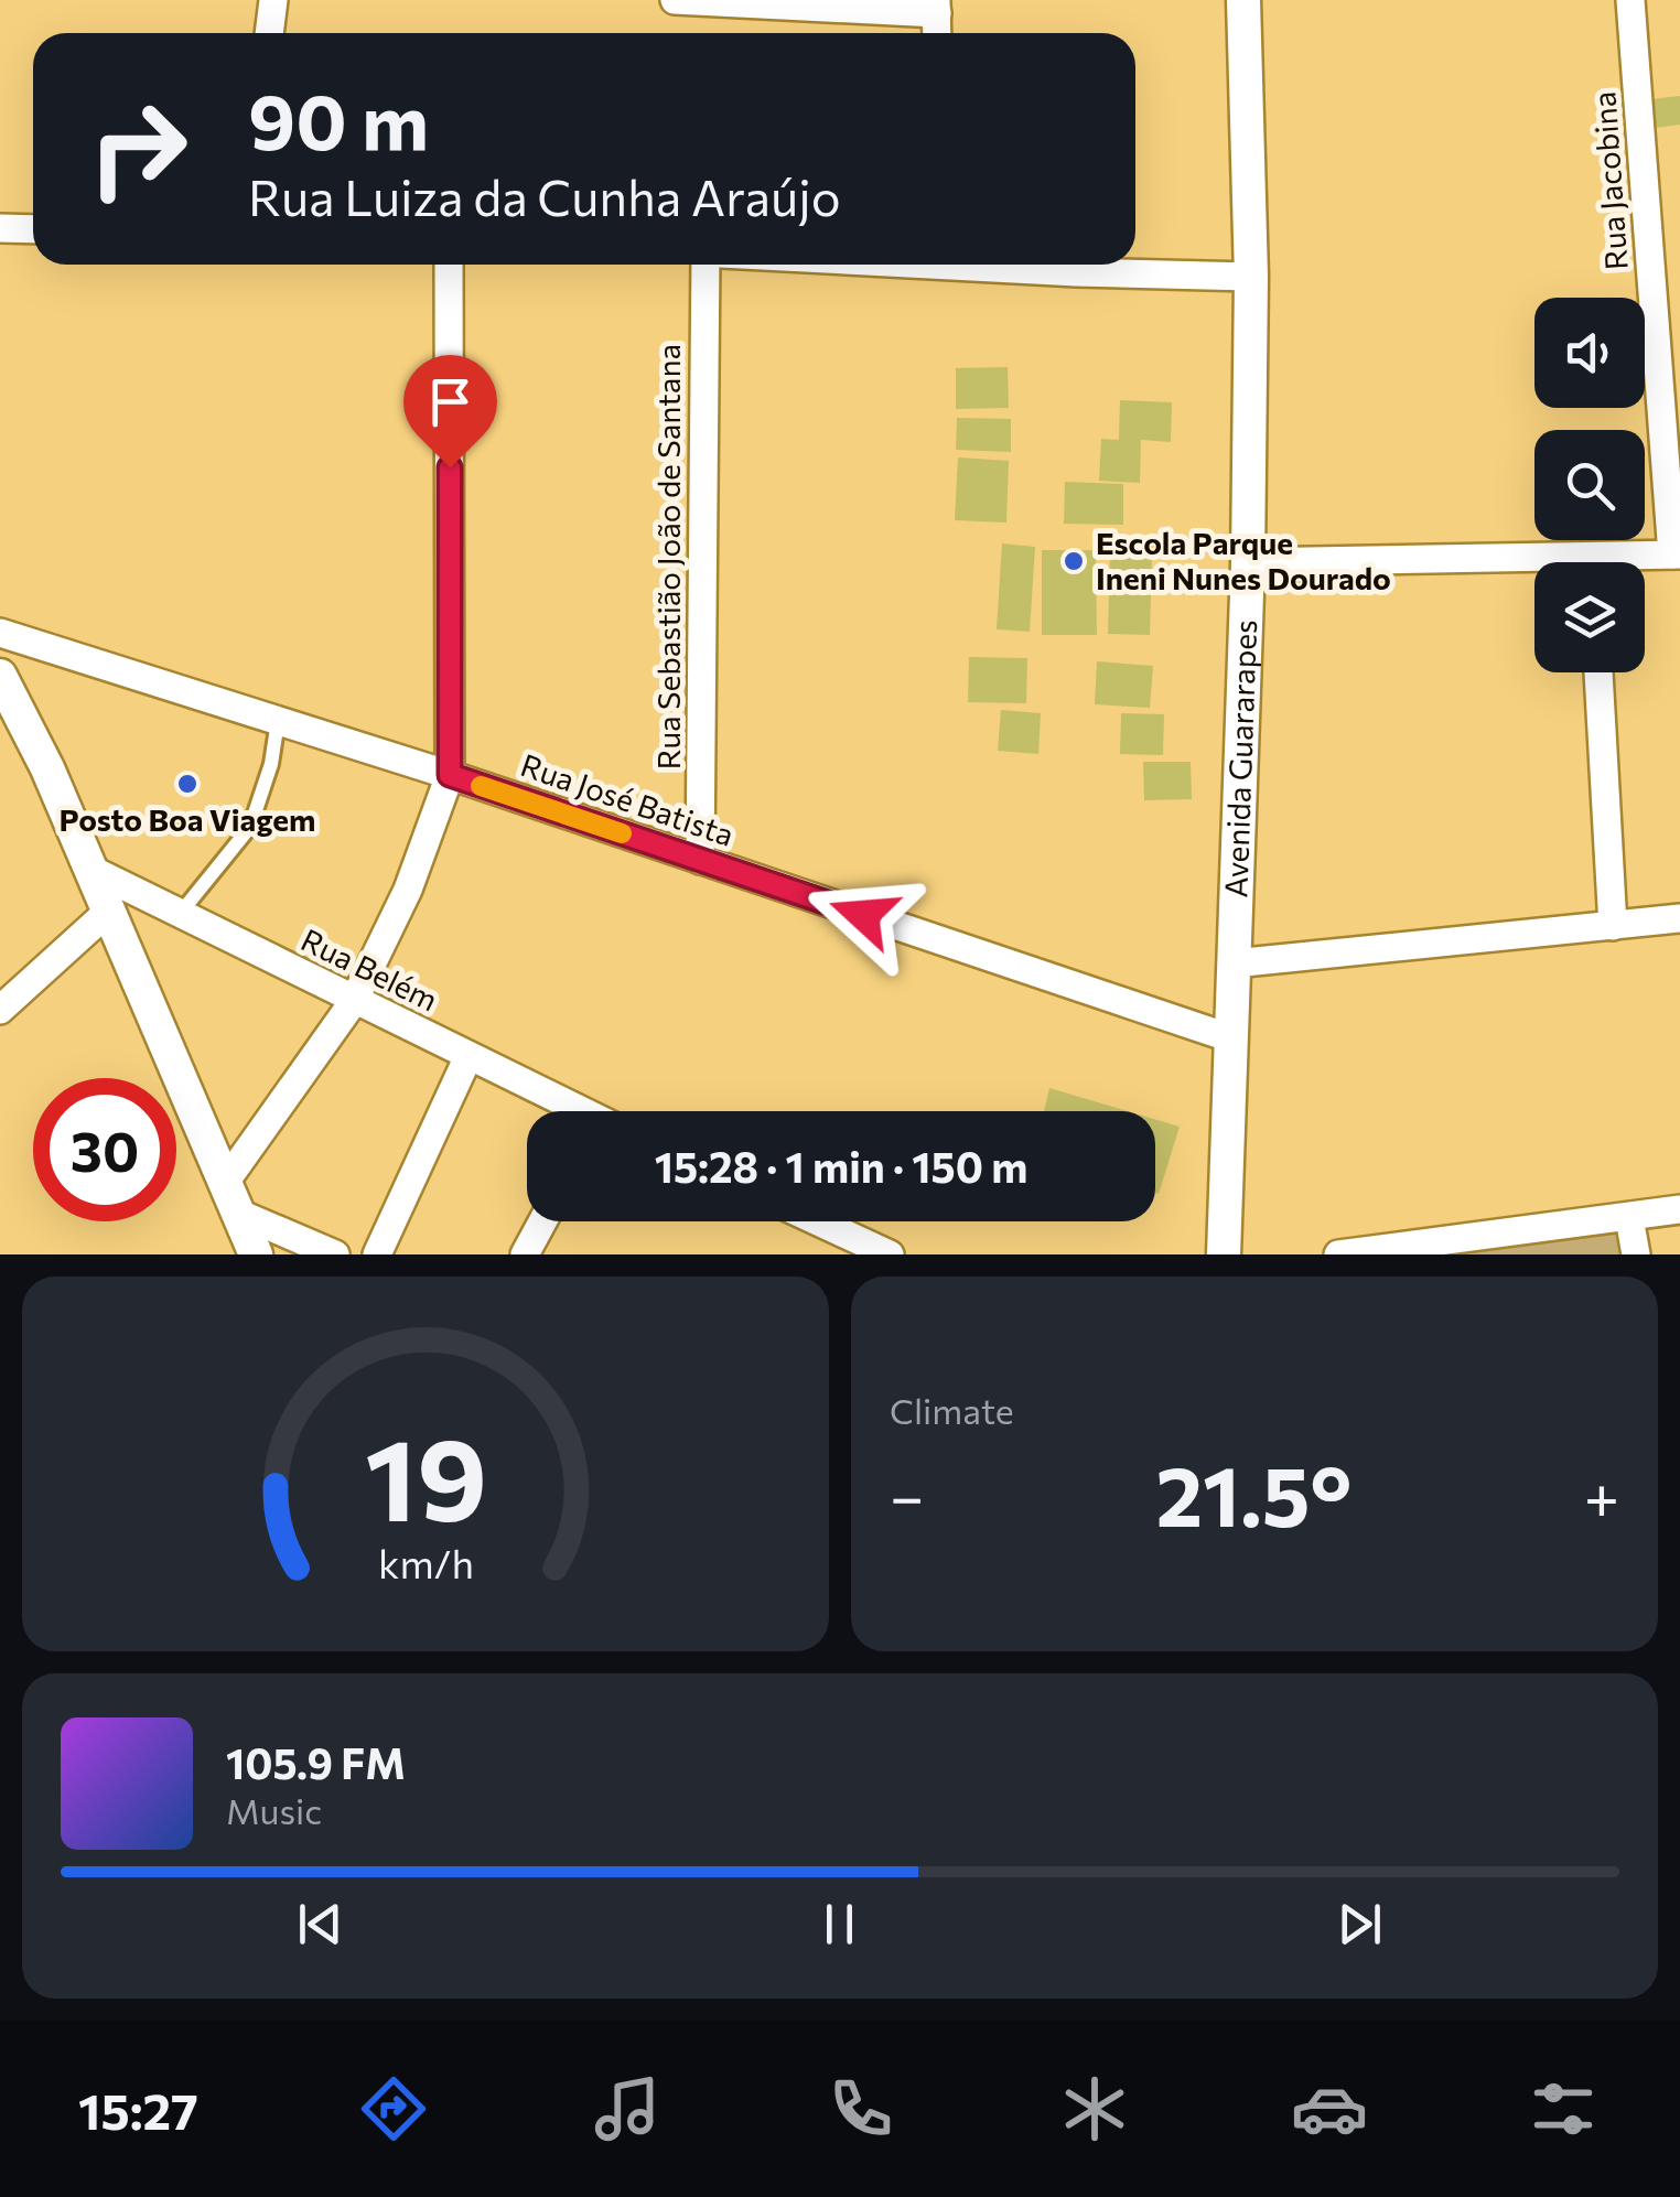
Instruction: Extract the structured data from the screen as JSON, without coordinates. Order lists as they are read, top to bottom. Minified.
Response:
{"streets":{"street":["Rua Jacobina","Rua Sebastião João de Santana","Avenida Guararapes","Rua José Batista","Rua Belém"]},"crossings":[["Rua Sebastião João de Santana","Rua José Batista"],["Avenida Guararapes","Rua José Batista"]],"places":["Escola Parque Ineni Nunes Dourado","Posto Boa Viagem"],"page":{"turn":["90 m","Rua Luiza da Cunha Araújo"],"limit":"30","trip":"15:28 · 1 min · 150 m","tile":"Climate","heat":["−","21.5°","+"],"song":["105.9 FM","Music"],"tabs":"15:27","gauge":["19","km/h"]}}
